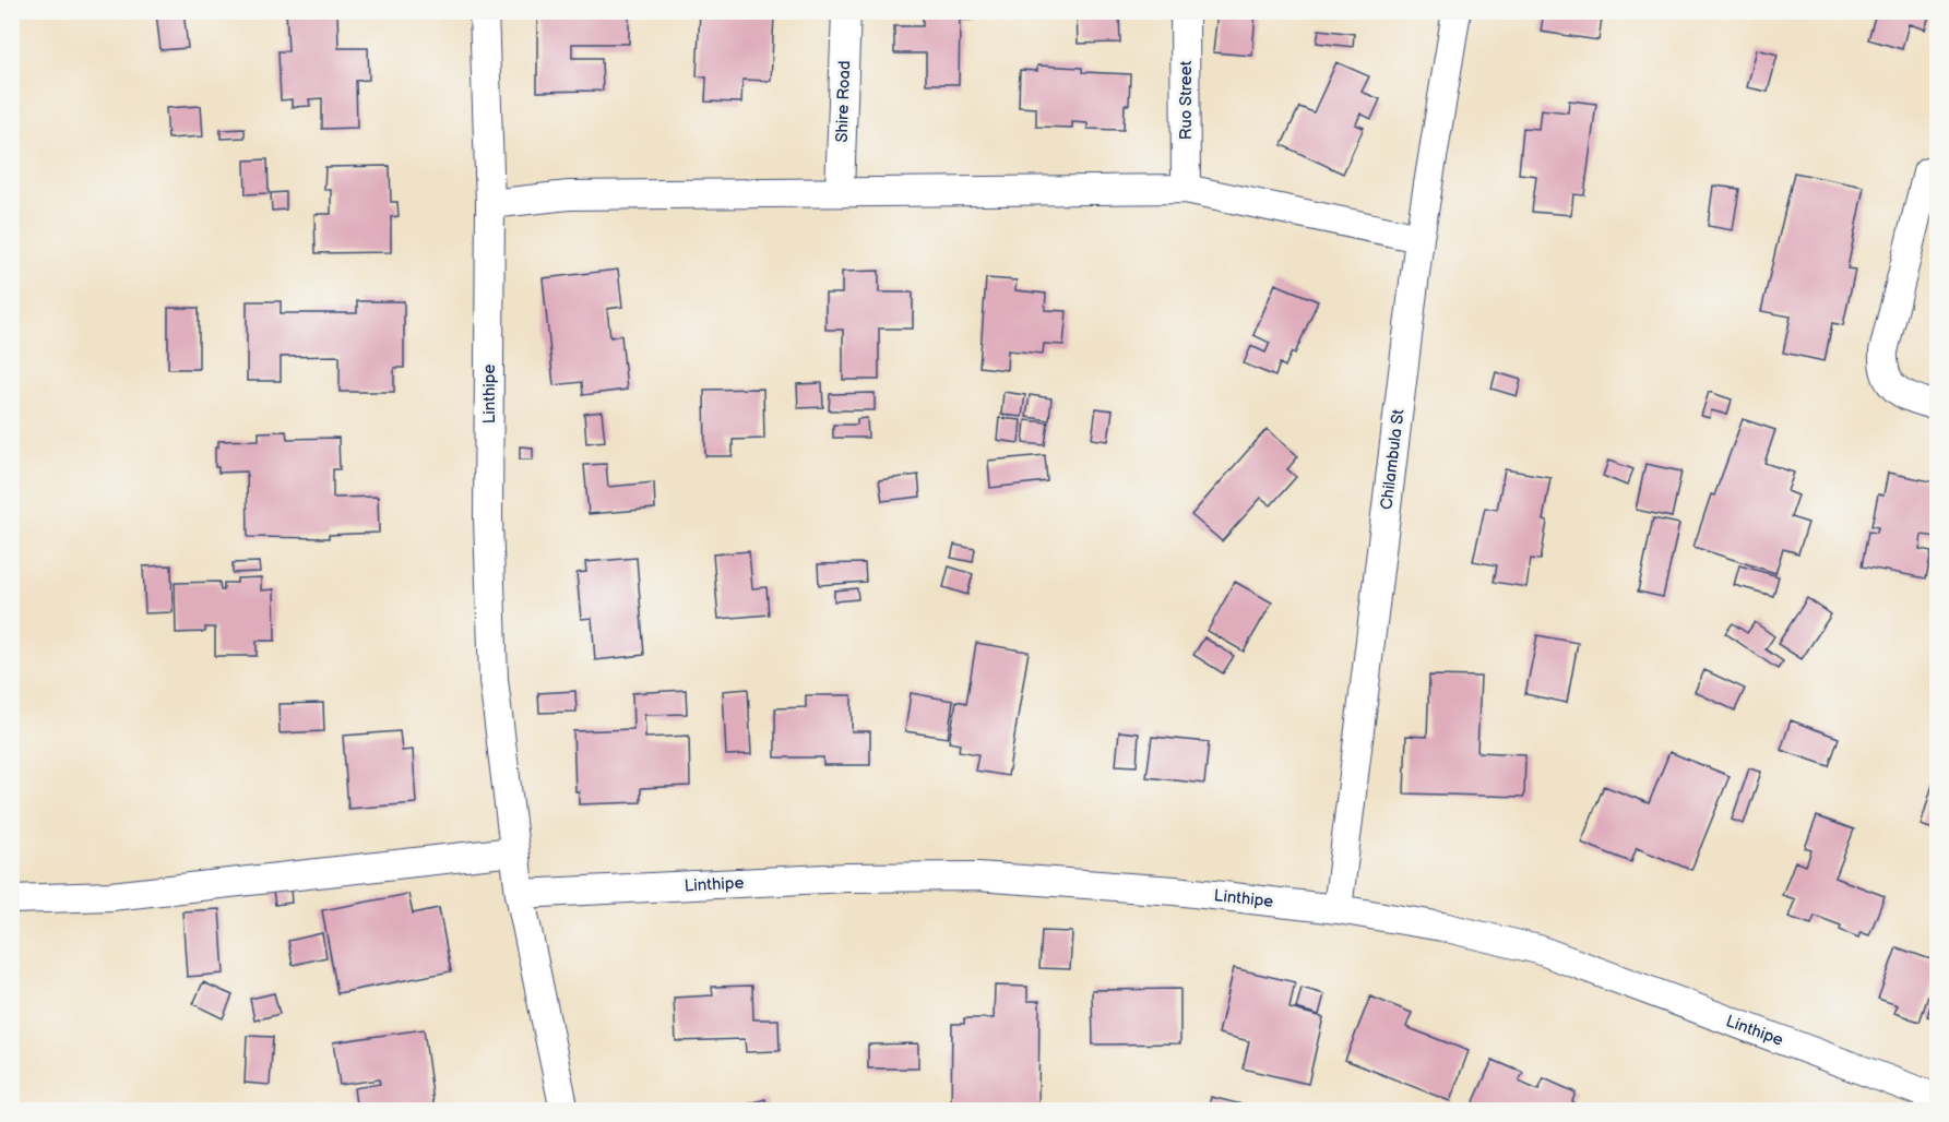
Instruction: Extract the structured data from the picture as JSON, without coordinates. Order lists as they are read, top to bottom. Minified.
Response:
{"streets":{"street":["Ruo Street","Shire Road","Linthipe","Chilambula St"]},"crossings":[["Linthipe","Chilambula St"]]}
